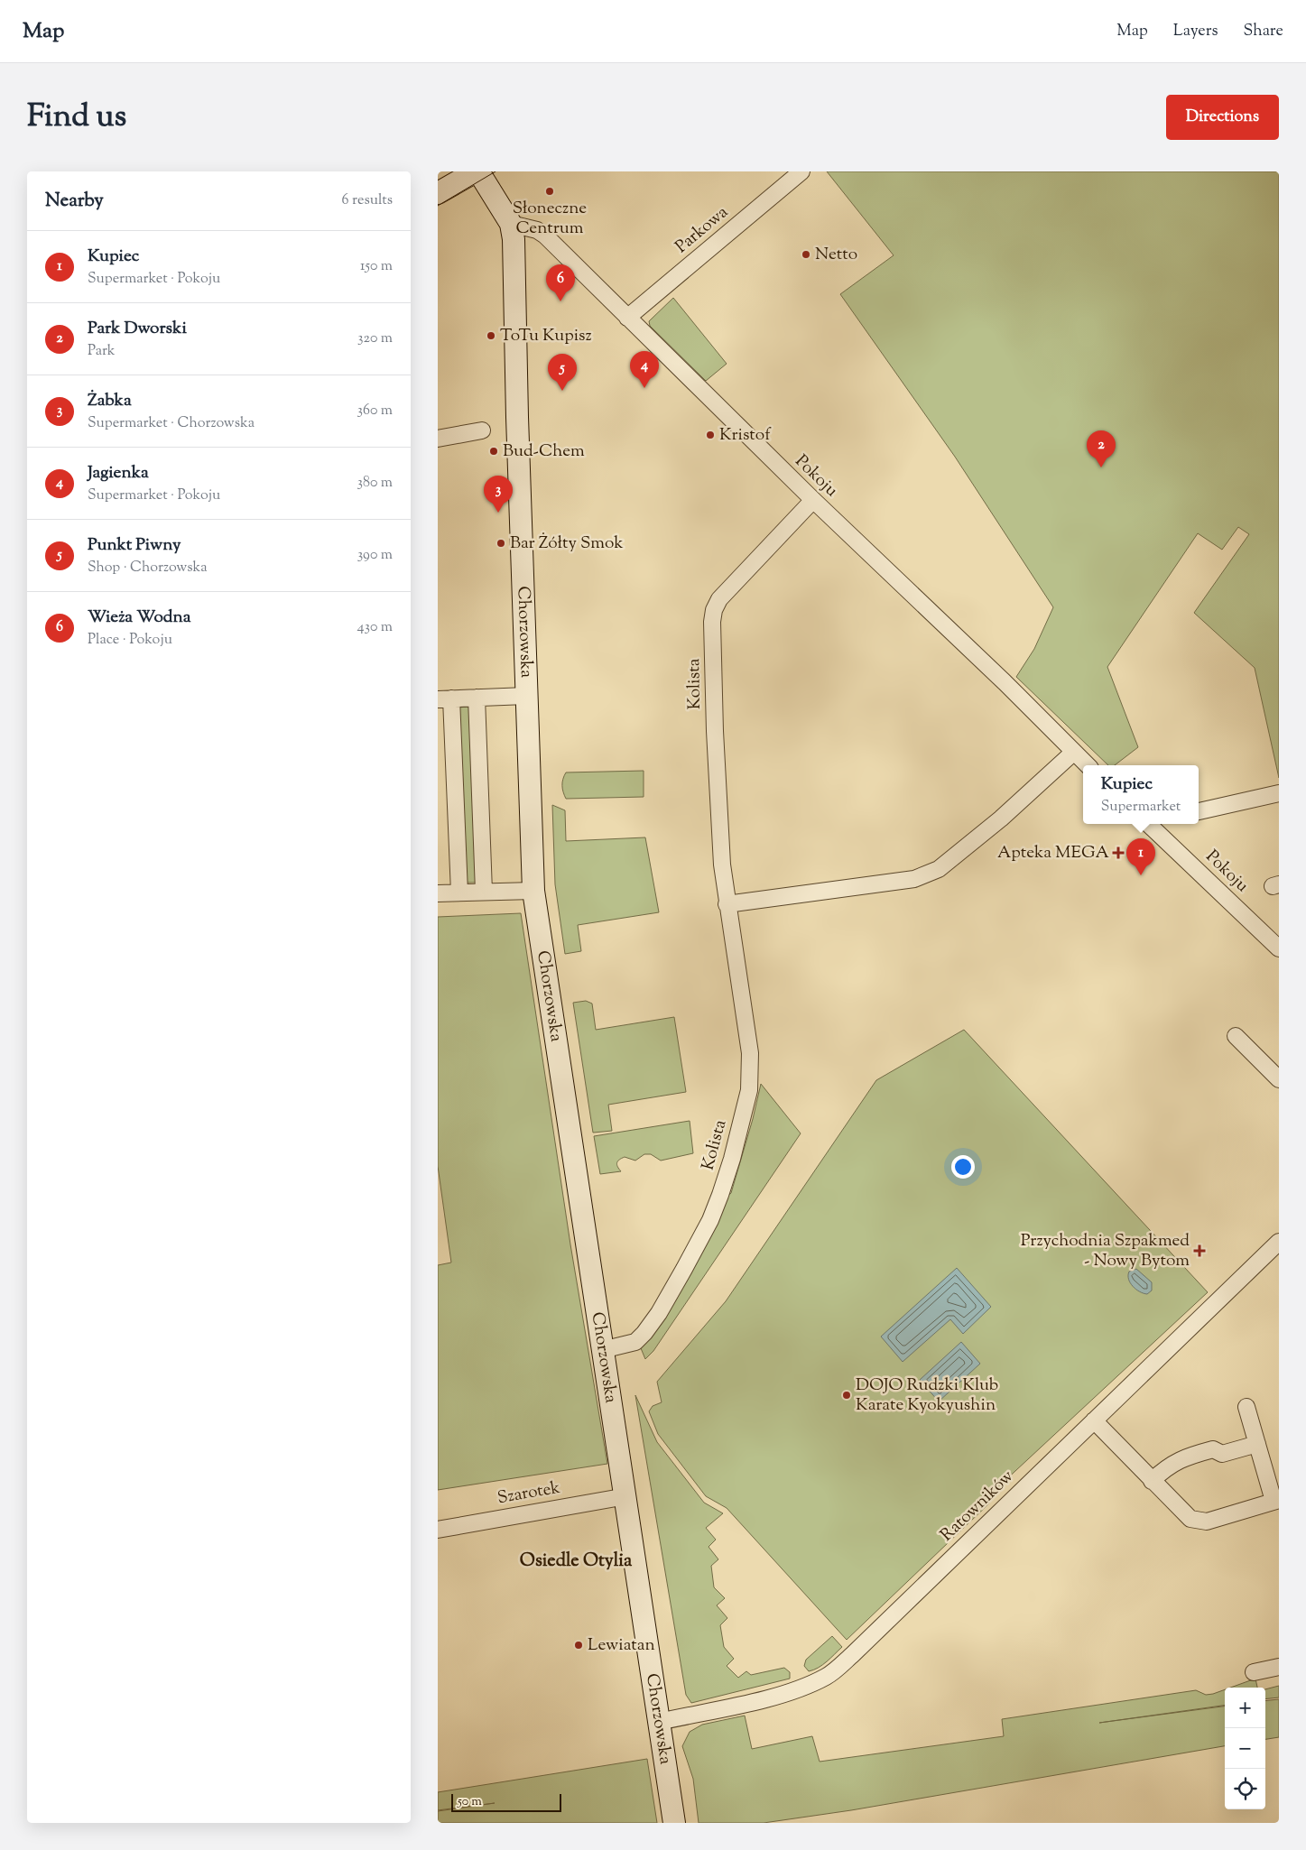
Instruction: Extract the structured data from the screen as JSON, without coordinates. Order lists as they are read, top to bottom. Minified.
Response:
{"streets":{"street":["Parkowa","Pokoju","Chorzowska","Kolista","Szarotek","Ratowników"]},"crossings":[["Parkowa","Pokoju"],["Pokoju","Chorzowska"],["Pokoju","Kolista"],["Chorzowska","Kolista"],["Chorzowska","Szarotek"],["Chorzowska","Ratowników"]],"districts":["Osiedle Otylia"],"places":{"other":["Słoneczne Centrum","Netto","ToTu Kupisz","Kristof","Bud-Chem","Bar Żółty Smok","DOJO Rudzki Klub Karate Kyokyushin","Lewiatan"],"health":["Apteka MEGA","Przychodnia Szpakmed - Nowy Bytom"]},"scale_bar":"50 m","page":{"header":"Map","nav":["Map","Layers","Share"],"title":"Find us","buttons":"Directions","heading":["Nearby","6 results"],"list":[{"mark":"1","name":"Kupiec","note":"Supermarket · Pokoju","value":"150 m"},{"mark":"2","name":"Park Dworski","note":"Park","value":"320 m"},{"mark":"3","name":"Żabka","note":"Supermarket · Chorzowska","value":"360 m"},{"mark":"4","name":"Jagienka","note":"Supermarket · Pokoju","value":"380 m"},{"mark":"5","name":"Punkt Piwny","note":"Shop · Chorzowska","value":"390 m"},{"mark":"6","name":"Wieża Wodna","note":"Place · Pokoju","value":"430 m"}],"pins":["6","4","5","2","3","1"],"popup":["Kupiec","Supermarket"],"map_buttons":["+","−"],"scale":"50 m"}}
